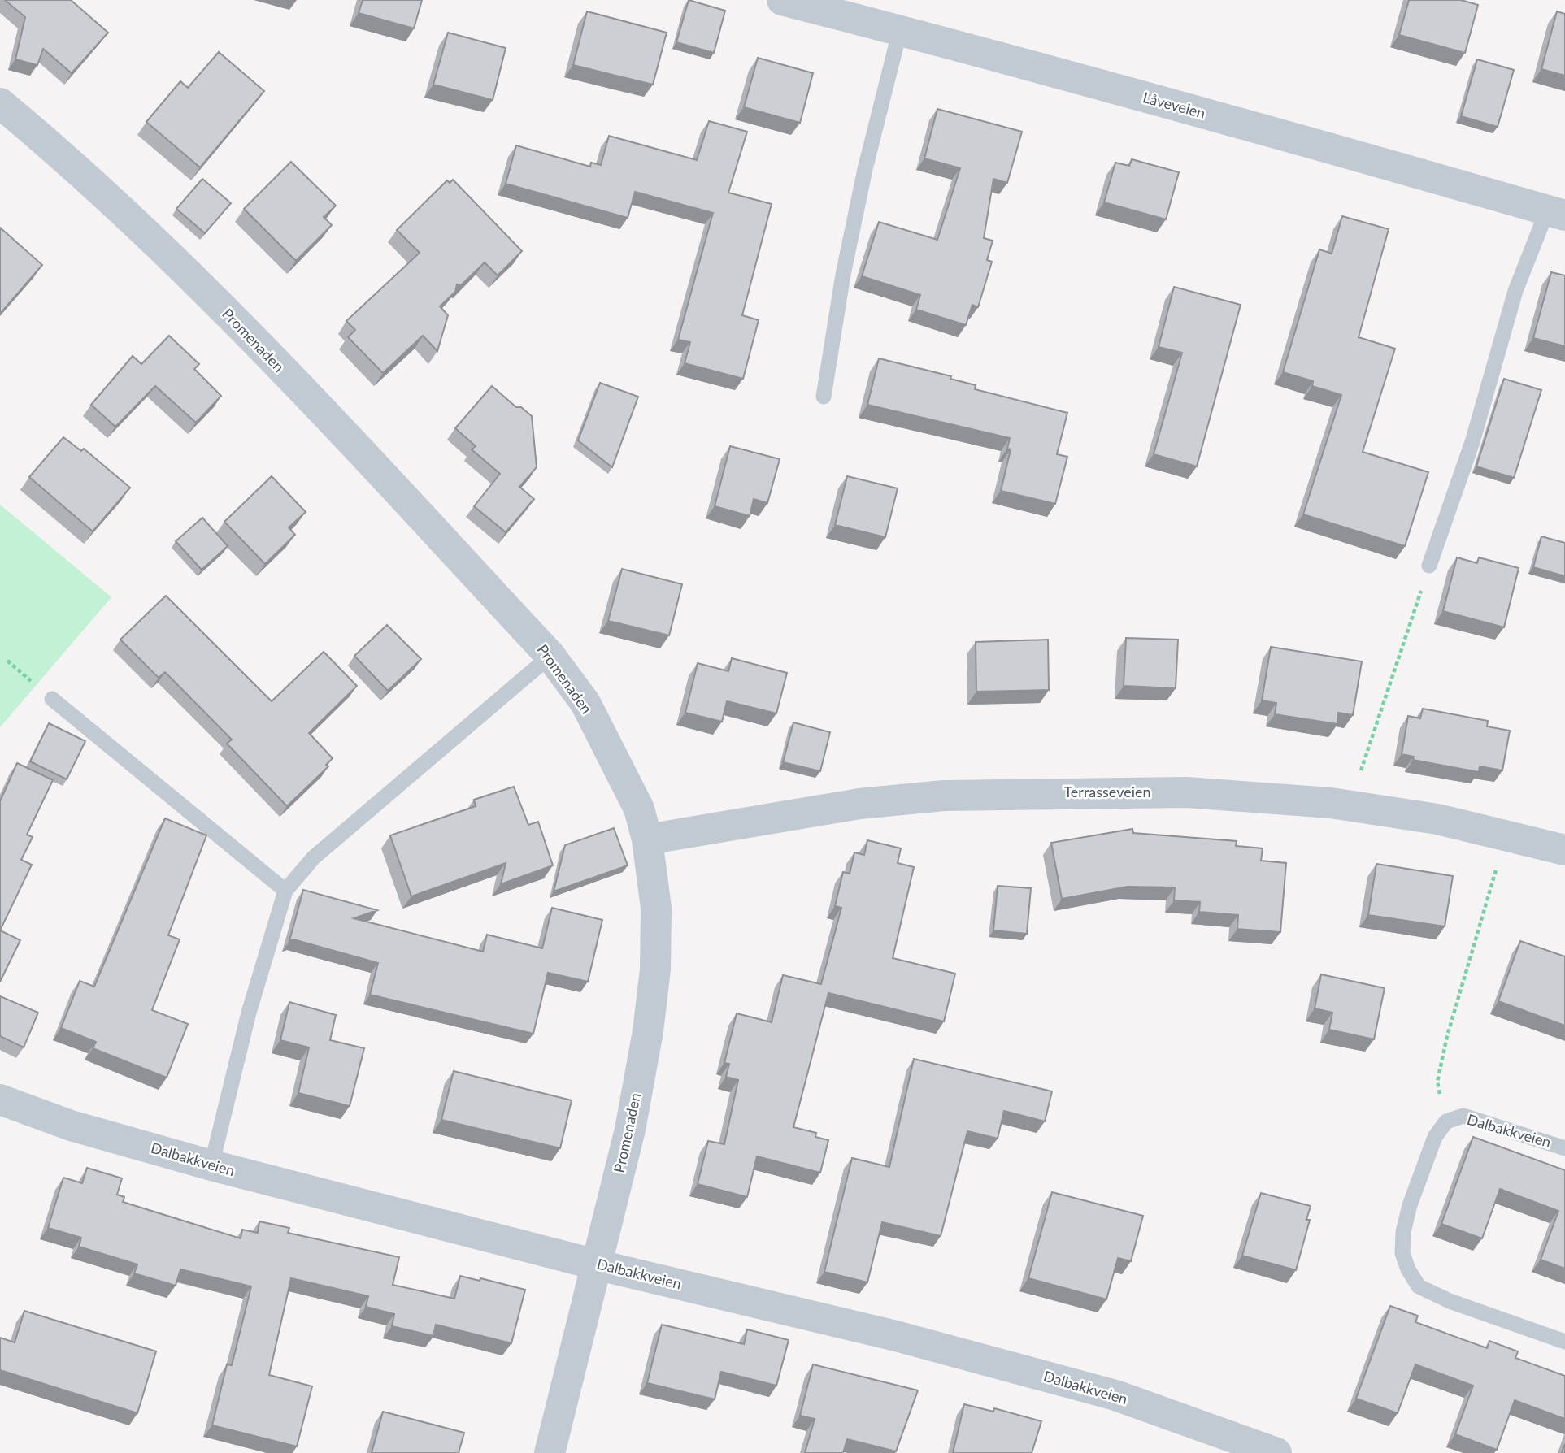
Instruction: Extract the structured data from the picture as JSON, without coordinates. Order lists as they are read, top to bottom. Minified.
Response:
{"streets":{"street":["Låveveien","Promenaden","Terrasseveien","Dalbakkveien"]},"crossings":[["Promenaden","Terrasseveien"],["Promenaden","Dalbakkveien"]]}
